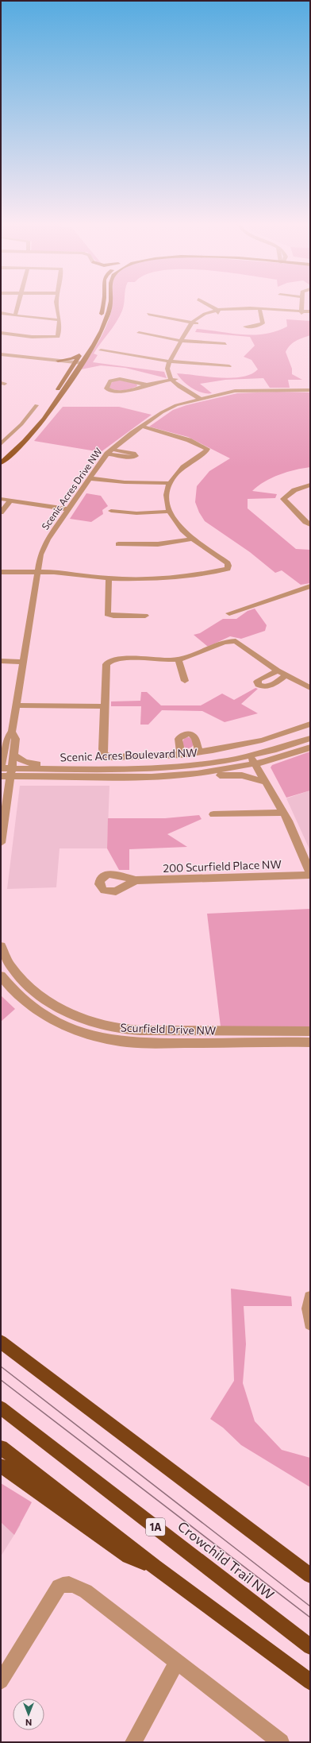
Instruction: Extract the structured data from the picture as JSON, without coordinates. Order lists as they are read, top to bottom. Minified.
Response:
{"streets":{"highway":["1A","Crowchild Trail NW"],"street":["Scenic Acres Drive NW","Scenic Acres Boulevard NW","200 Scurfield Place NW","Scurfield Drive NW"]},"crossings":[["Scenic Acres Drive NW","Scenic Acres Boulevard NW"]],"north":"bottom"}
